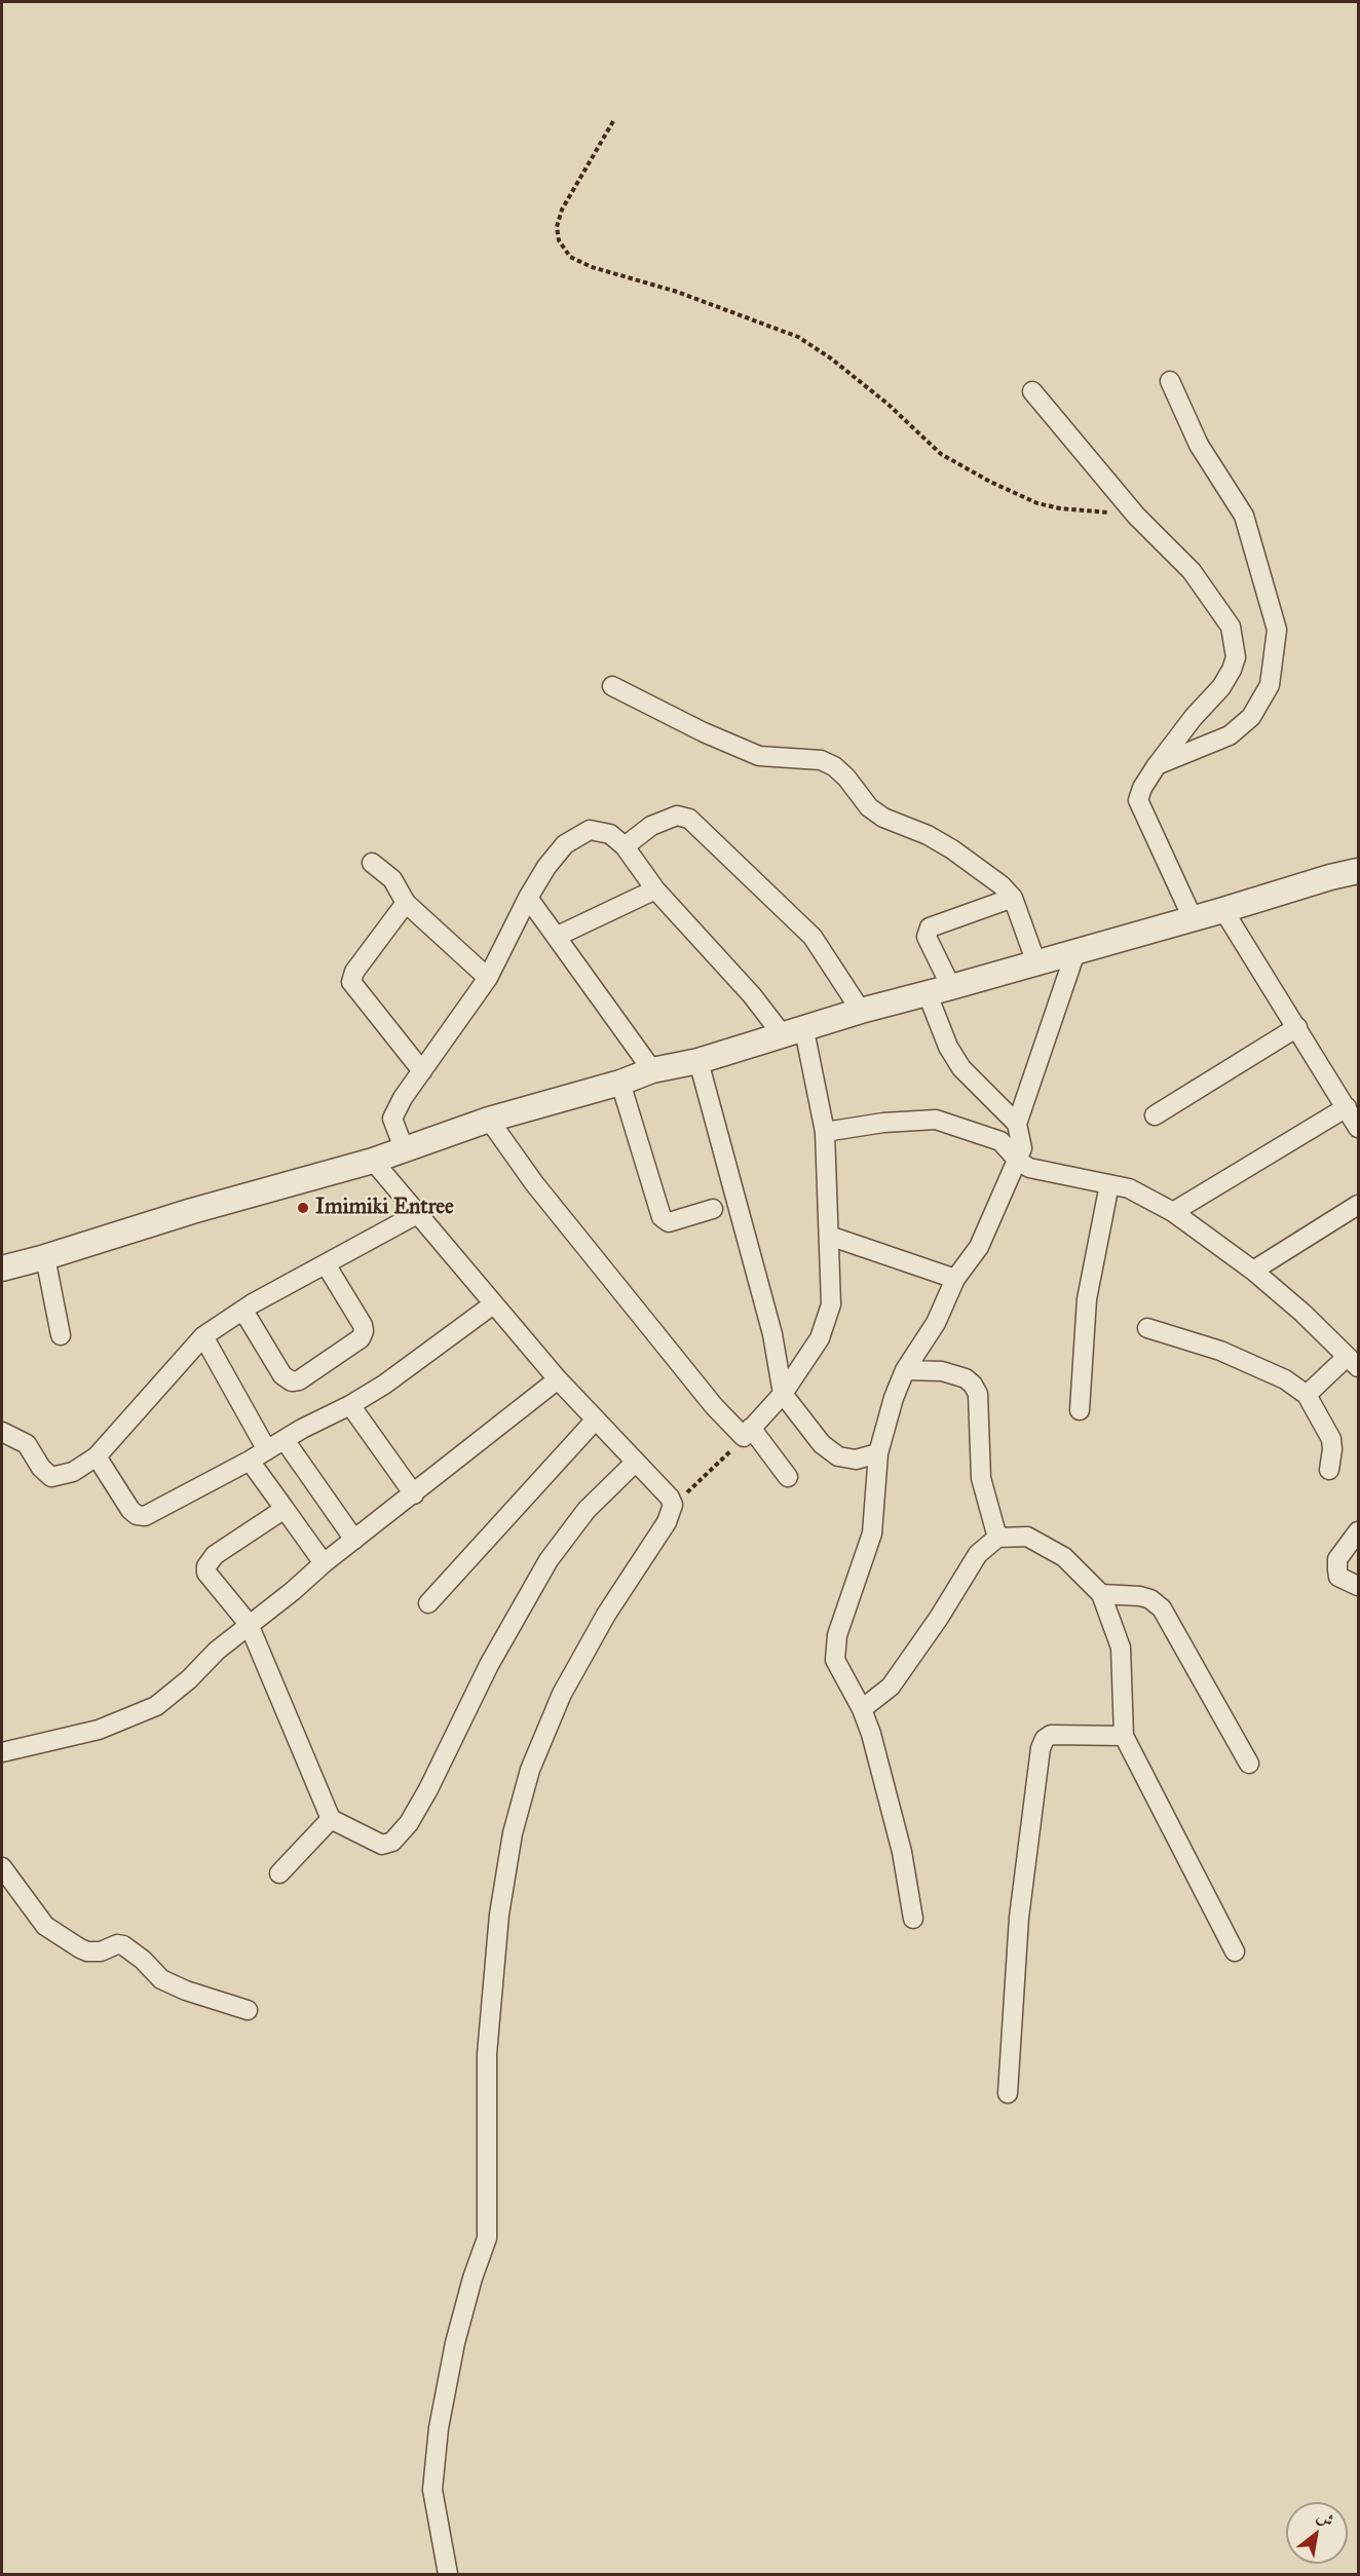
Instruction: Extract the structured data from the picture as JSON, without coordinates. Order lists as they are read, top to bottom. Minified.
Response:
{"places":["Imimiki Entree"],"north":"top right"}
